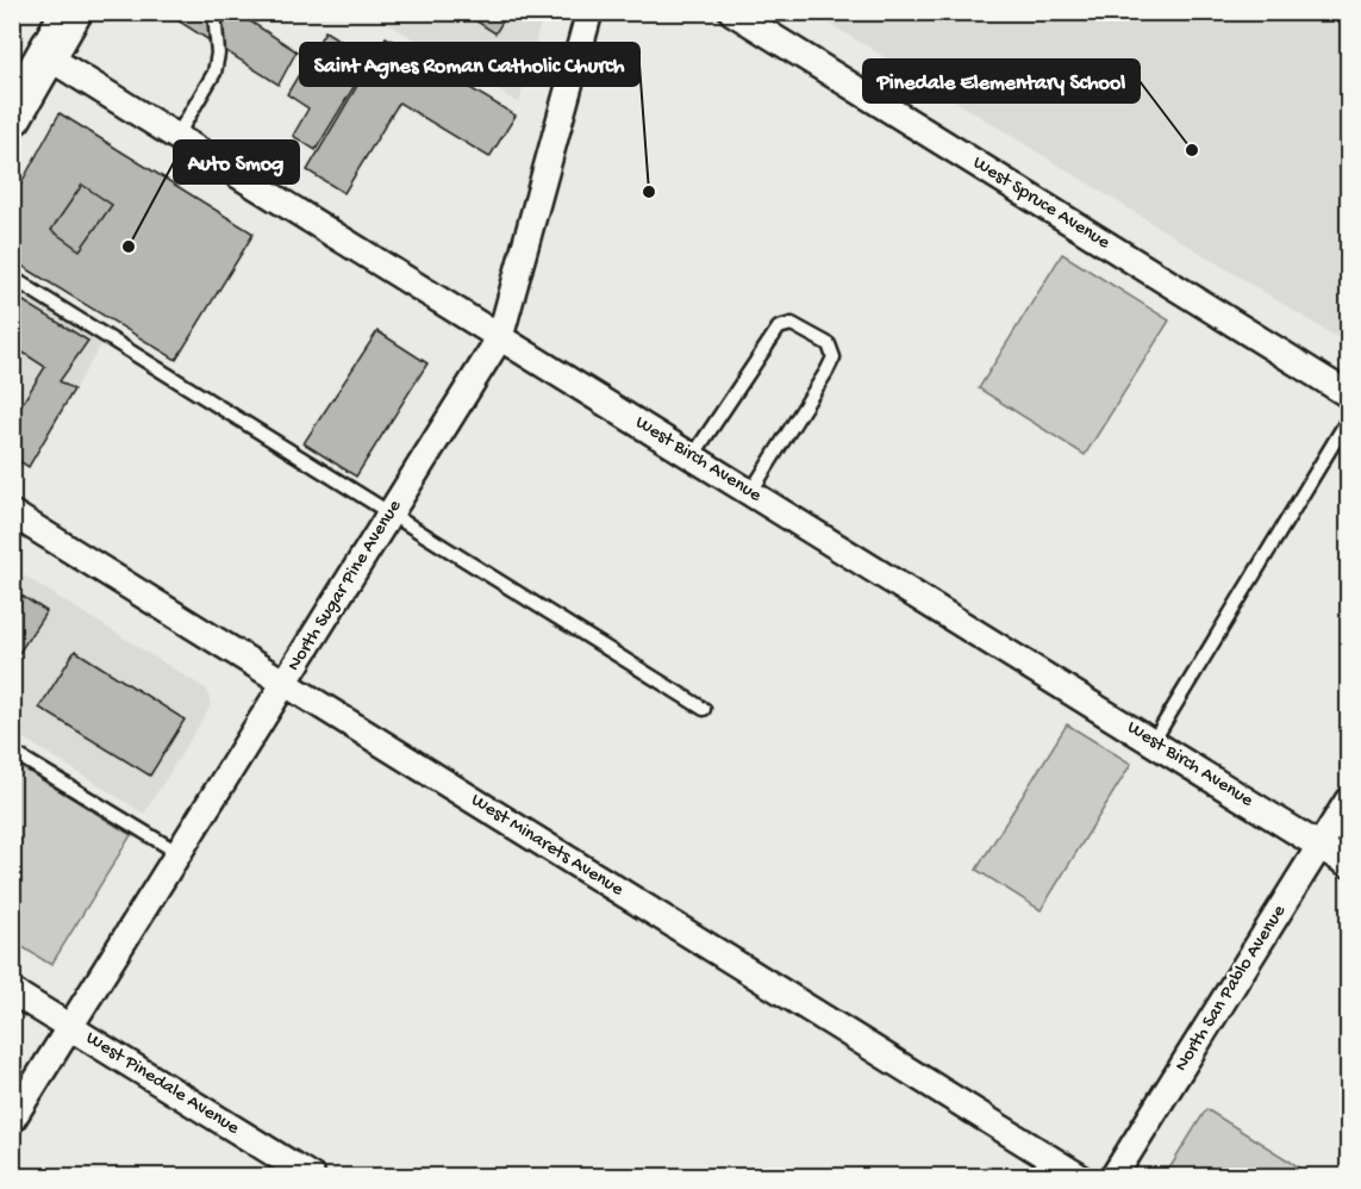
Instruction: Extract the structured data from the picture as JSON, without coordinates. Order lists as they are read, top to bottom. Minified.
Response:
{"streets":{"street":["West Spruce Avenue","West Birch Avenue","North Sugar Pine Avenue","West Minarets Avenue","North San Pablo Avenue","West Pinedale Avenue"]},"crossings":[["West Birch Avenue","North Sugar Pine Avenue"],["West Birch Avenue","North San Pablo Avenue"],["North Sugar Pine Avenue","West Minarets Avenue"],["North Sugar Pine Avenue","West Pinedale Avenue"]],"places":["Pinedale Elementary School","Saint Agnes Roman Catholic Church","Auto Smog"]}
